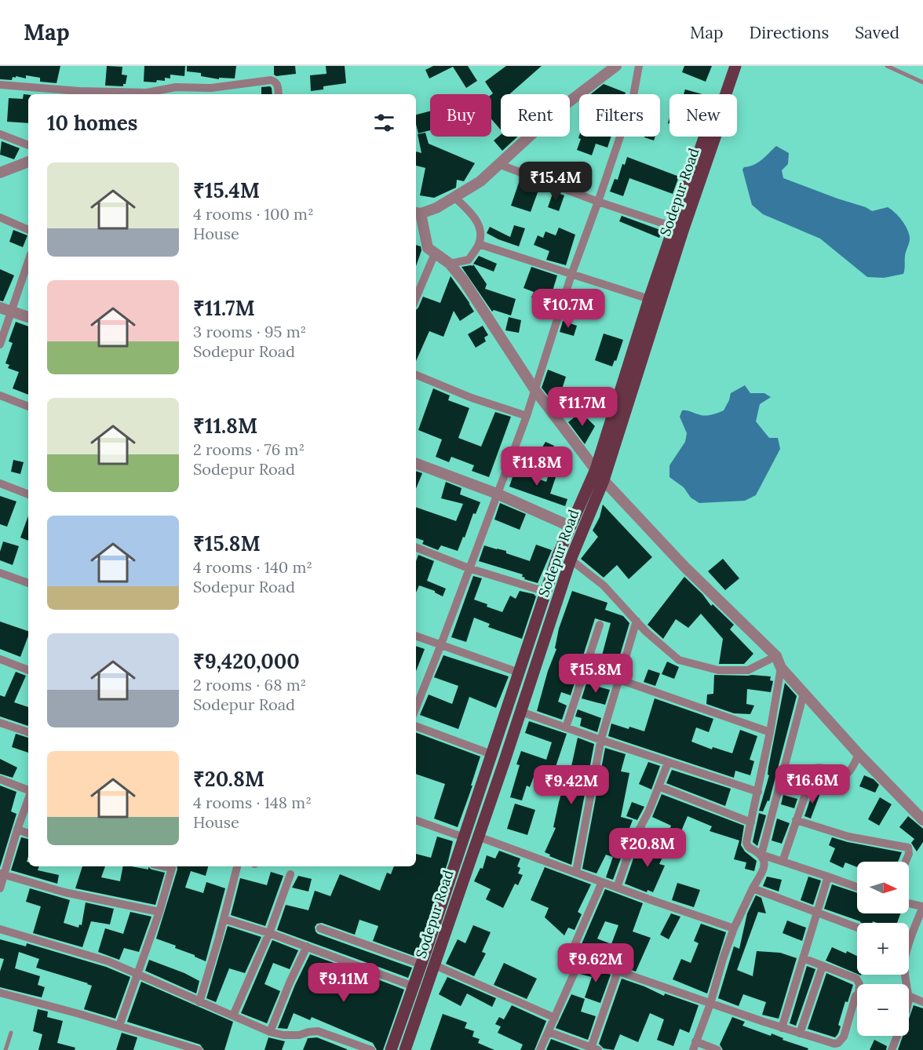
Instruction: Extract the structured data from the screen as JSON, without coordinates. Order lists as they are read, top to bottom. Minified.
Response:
{"streets":{"main road":["Sodepur Road"]},"north":"right","page":{"header":"Map","nav":["Map","Directions","Saved"],"chip":["Buy","Rent","Filters","New"],"heading":"10 homes","list":[{"name":"₹15.4M","note":"4 rooms · 100 m² · House"},{"name":"₹11.7M","note":"3 rooms · 95 m² · Sodepur Road"},{"name":"₹11.8M","note":"2 rooms · 76 m² · Sodepur Road"},{"name":"₹15.8M","note":"4 rooms · 140 m² · Sodepur Road"},{"name":"₹9,420,000","note":"2 rooms · 68 m² · Sodepur Road"},{"name":"₹20.8M","note":"4 rooms · 148 m² · House"}],"price":["₹15.4M","₹10.7M","₹11.7M","₹11.8M","₹15.8M","₹16.6M","₹9.42M","₹20.8M","₹9.62M","₹9.11M"],"map_buttons":["+","−"]}}
